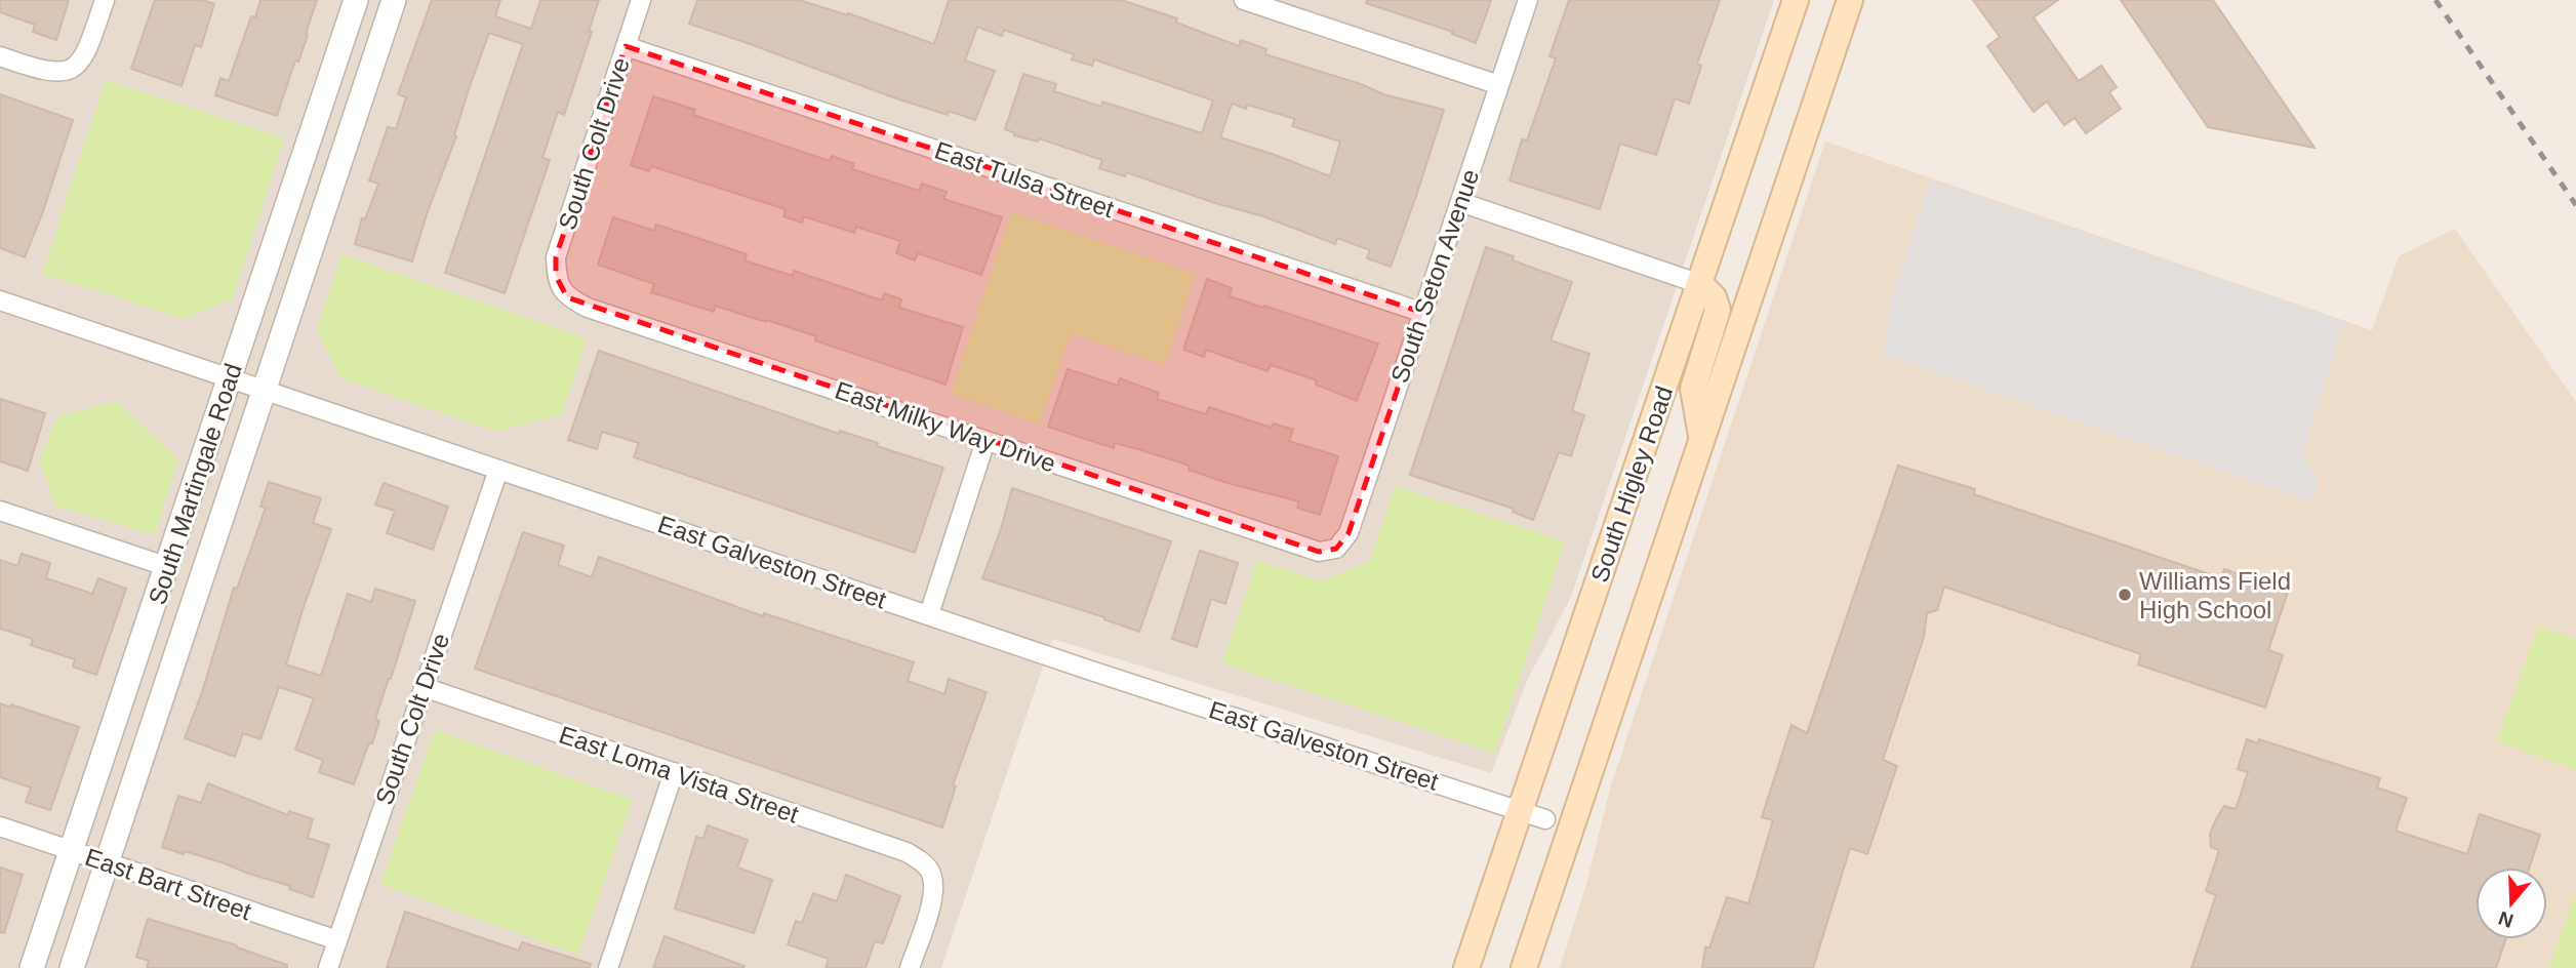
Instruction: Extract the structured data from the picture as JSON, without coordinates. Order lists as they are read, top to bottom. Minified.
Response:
{"streets":{"main road":["South Higley Road"],"street":["South Colt Drive","East Tulsa Street","South Seton Avenue","East Milky Way Drive","South Martingale Road","East Galveston Street","East Loma Vista Street","East Bart Street"]},"crossings":[["South Colt Drive","East Tulsa Street"],["South Colt Drive","East Milky Way Drive"],["South Colt Drive","East Galveston Street"],["South Colt Drive","East Loma Vista Street"],["South Colt Drive","East Bart Street"],["East Tulsa Street","South Seton Avenue"],["South Seton Avenue","East Milky Way Drive"],["South Martingale Road","East Galveston Street"],["South Martingale Road","East Bart Street"],["South Higley Road","East Galveston Street"]],"places":["Williams Field High School"],"north":"bottom"}
